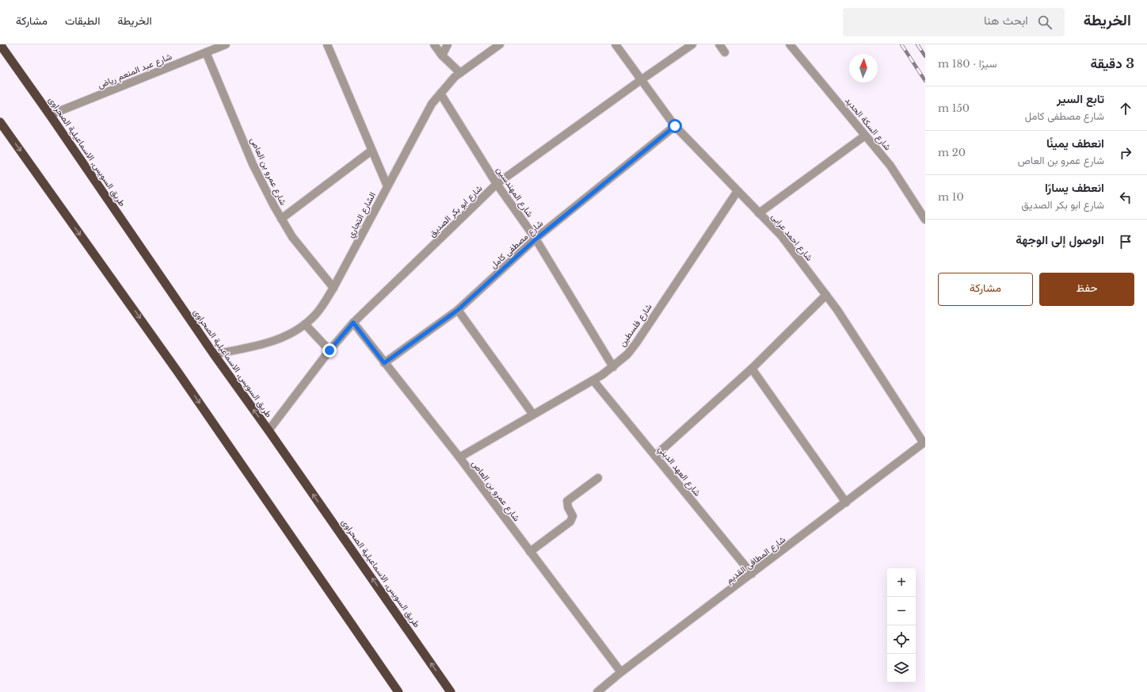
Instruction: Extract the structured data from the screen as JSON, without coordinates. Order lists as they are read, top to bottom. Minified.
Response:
{"streets":{"highway":["طريق السويس, الاسماعيلية الصحراوى"],"street":["شارع عبد المنعم رياض","شارع السكة الحديد","شارع عمرو بن العاص","شارع المهندسين","شارع ابو بكر الصديق","الشارع التجاري","شارع احمد عرابى","شارع مصطفى كامل","شارع فلسطين","شارع العهد الديني","شارع المطافى القديم"]},"crossings":[["شارع عبد المنعم رياض","طريق السويس, الاسماعيلية الصحراوى"],["شارع عبد المنعم رياض","شارع عمرو بن العاص"],["طريق السويس, الاسماعيلية الصحراوى","شارع ابو بكر الصديق"],["طريق السويس, الاسماعيلية الصحراوى","الشارع التجاري"],["شارع عمرو بن العاص","شارع ابو بكر الصديق"],["شارع عمرو بن العاص","الشارع التجاري"],["شارع عمرو بن العاص","شارع مصطفى كامل"],["شارع عمرو بن العاص","شارع فلسطين"],["شارع عمرو بن العاص","شارع المطافى القديم"],["شارع المهندسين","شارع ابو بكر الصديق"],["شارع المهندسين","الشارع التجاري"],["شارع المهندسين","شارع مصطفى كامل"],["شارع المهندسين","شارع فلسطين"],["شارع ابو بكر الصديق","شارع احمد عرابى"],["شارع احمد عرابى","شارع مصطفى كامل"],["شارع احمد عرابى","شارع فلسطين"],["شارع احمد عرابى","شارع المطافى القديم"],["شارع فلسطين","شارع العهد الديني"],["شارع العهد الديني","شارع المطافى القديم"]],"north":"top","page":{"header":"الخريطة","search":"ابحث هنا","nav":["الخريطة","الطبقات","مشاركة"],"heading":["3 دقيقة","سيرًا · 180 m"],"list":[["تابع السير","شارع مصطفى كامل","150 m"],["انعطف يمينًا","شارع عمرو بن العاص","20 m"],["انعطف يسارًا","شارع ابو بكر الصديق","10 m"],"الوصول إلى الوجهة"],"buttons":["حفظ","مشاركة"],"map_buttons":["+","−"]}}
